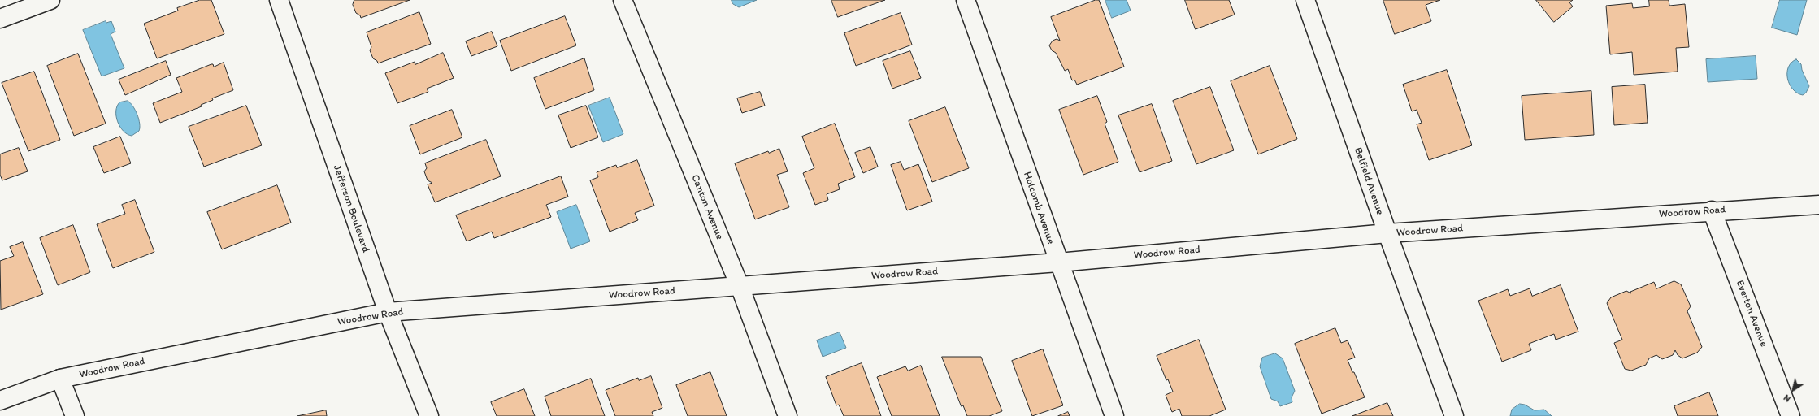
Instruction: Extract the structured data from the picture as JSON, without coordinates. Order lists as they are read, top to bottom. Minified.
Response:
{"streets":{"street":["Belfield Avenue","Canton Avenue","Holcomb Avenue","Jefferson Boulevard","Woodrow Road","Everton Avenue"]},"crossings":[["Belfield Avenue","Woodrow Road"],["Canton Avenue","Woodrow Road"],["Holcomb Avenue","Woodrow Road"],["Jefferson Boulevard","Woodrow Road"],["Woodrow Road","Everton Avenue"]],"north":"bottom left"}
